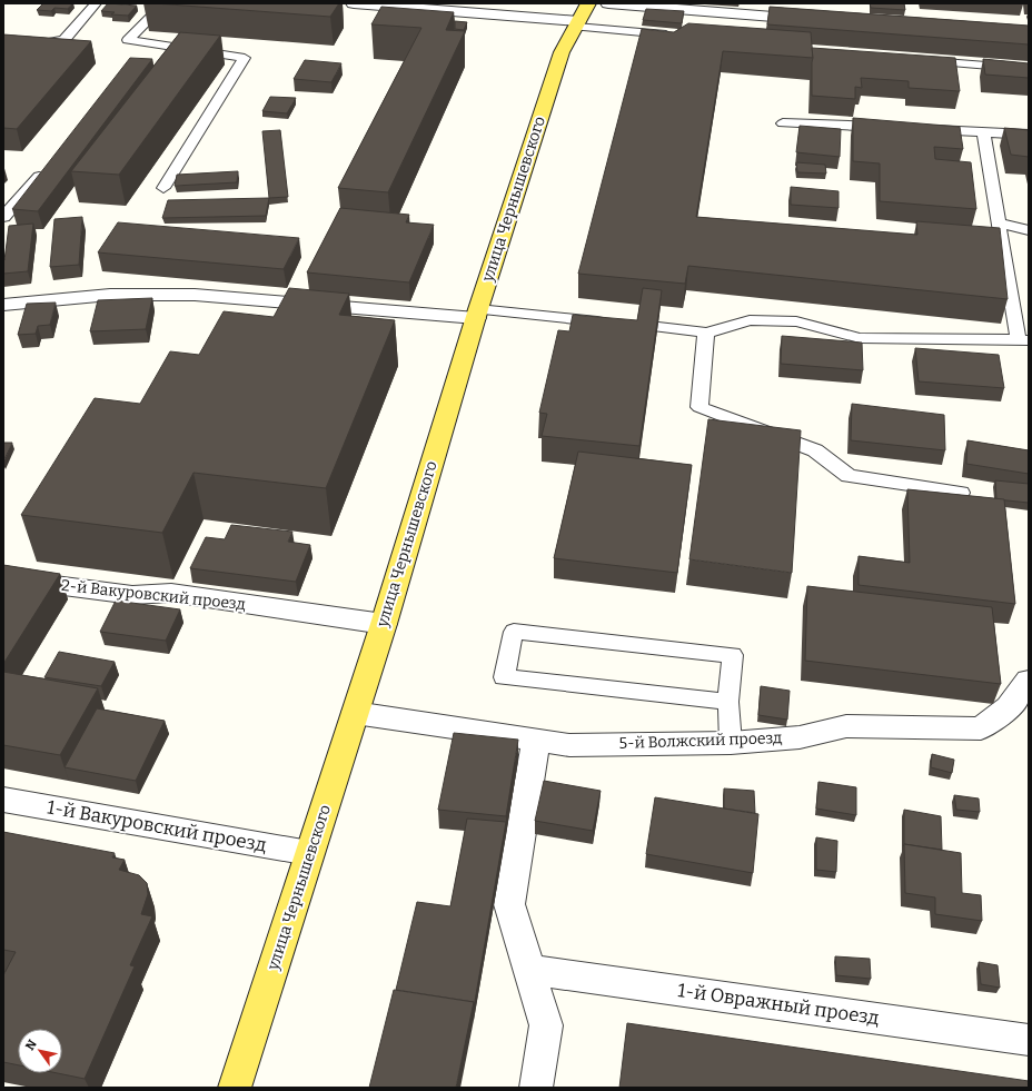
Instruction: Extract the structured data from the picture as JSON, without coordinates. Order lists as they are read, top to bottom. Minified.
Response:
{"streets":{"main road":["улица Чернышевского"],"street":["2-й Вакуровский проезд","5-й Волжский проезд","1-й Вакуровский проезд","1-й Овражный проезд"]},"crossings":[["улица Чернышевского","2-й Вакуровский проезд"],["улица Чернышевского","5-й Волжский проезд"],["улица Чернышевского","1-й Вакуровский проезд"]],"north":"top left"}
